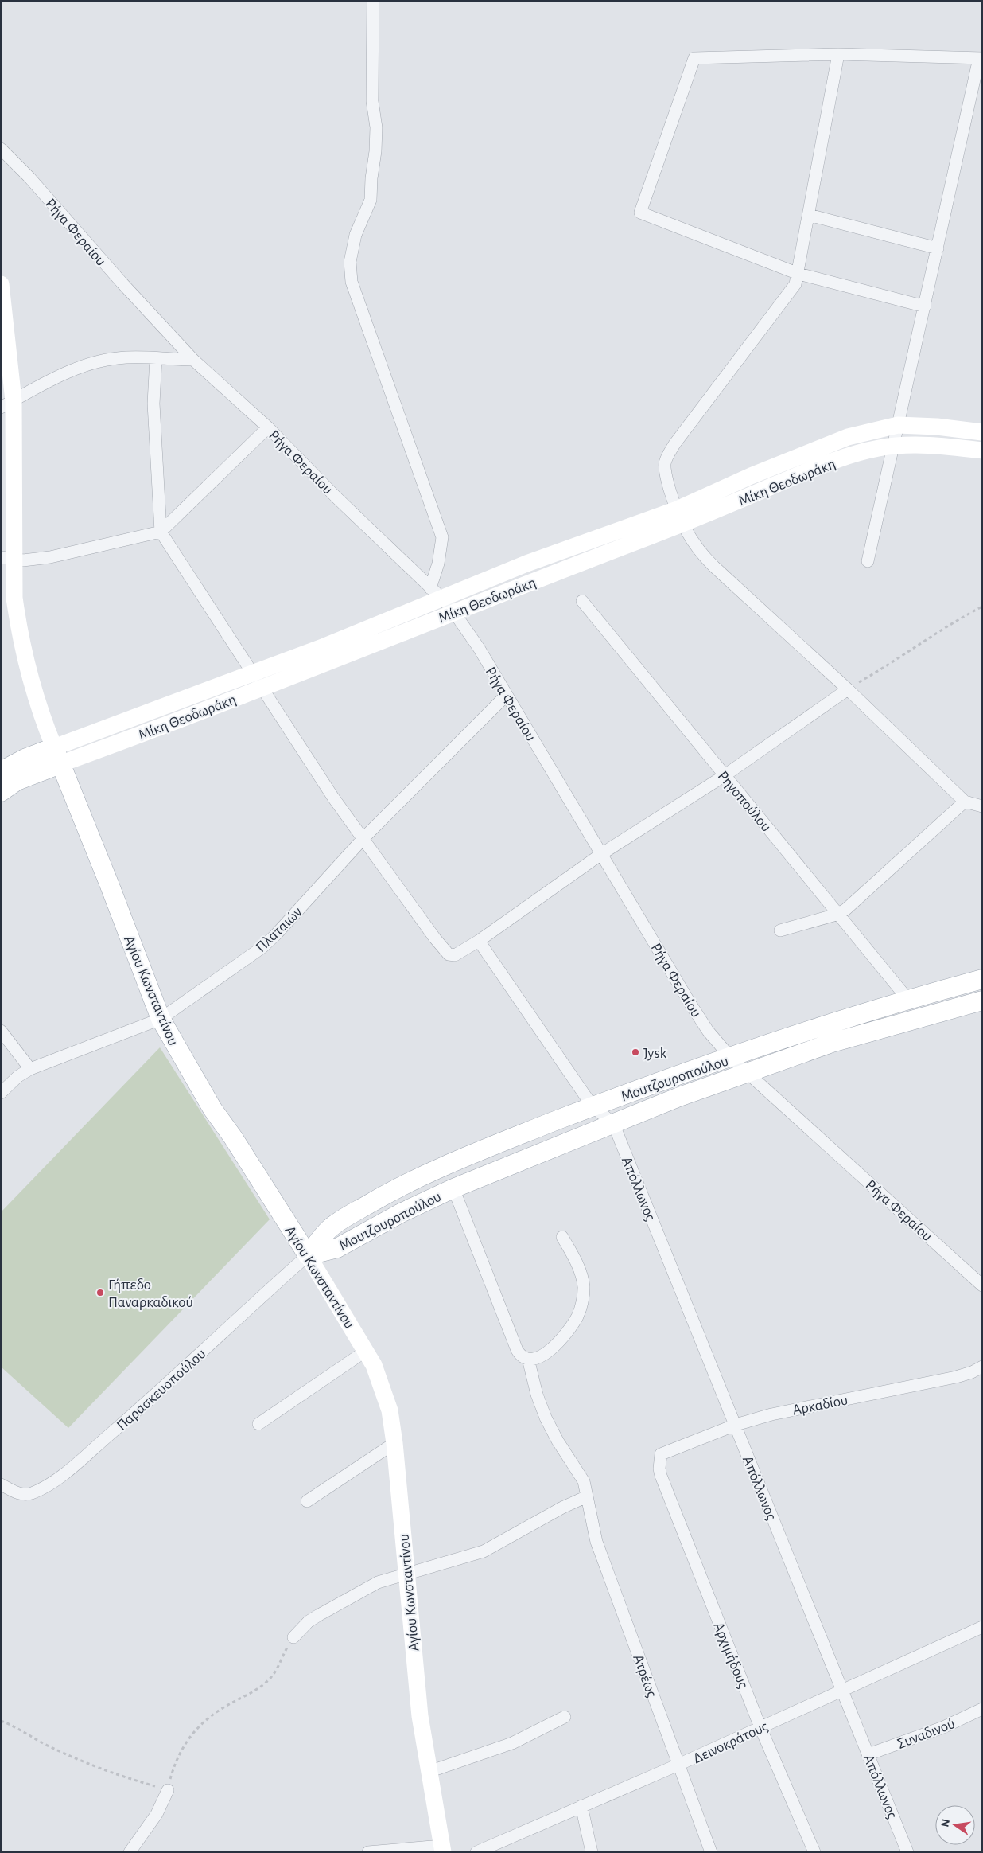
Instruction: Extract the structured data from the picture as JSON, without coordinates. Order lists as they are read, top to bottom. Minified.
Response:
{"streets":{"main road":["Μίκη Θεοδωράκη","Αγίου Κωνσταντίνου","Μουτζουροπούλου"],"street":["Ρήγα Φεραίου","Ρηγοπούλου","Πλαταιών","Απόλλωνος","Παρασκευοπούλου","Αρκαδίου","Αρχιμήδους","Ατρέως","Συναδινού","Δεινοκράτους"]},"crossings":[["Ρήγα Φεραίου","Μίκη Θεοδωράκη"],["Ρήγα Φεραίου","Πλαταιών"],["Ρήγα Φεραίου","Μουτζουροπούλου"],["Μίκη Θεοδωράκη","Αγίου Κωνσταντίνου"],["Ρηγοπούλου","Μουτζουροπούλου"],["Πλαταιών","Αγίου Κωνσταντίνου"],["Αγίου Κωνσταντίνου","Μουτζουροπούλου"],["Αγίου Κωνσταντίνου","Παρασκευοπούλου"],["Μουτζουροπούλου","Απόλλωνος"],["Μουτζουροπούλου","Παρασκευοπούλου"],["Απόλλωνος","Αρκαδίου"],["Απόλλωνος","Συναδινού"],["Απόλλωνος","Δεινοκράτους"],["Αρκαδίου","Αρχιμήδους"],["Αρχιμήδους","Δεινοκράτους"],["Ατρέως","Δεινοκράτους"]],"places":["Jysk","Γήπεδο Παναρκαδικού"],"north":"left"}
